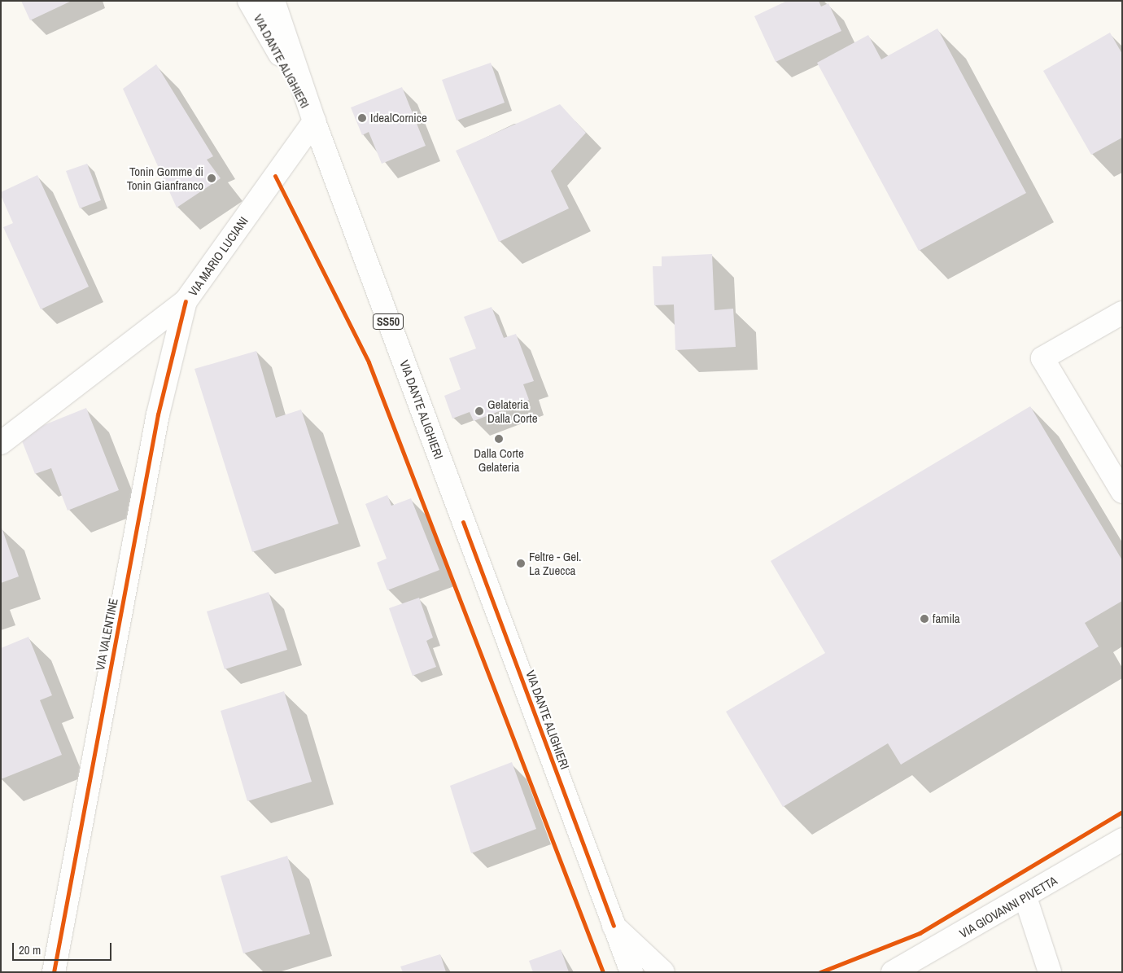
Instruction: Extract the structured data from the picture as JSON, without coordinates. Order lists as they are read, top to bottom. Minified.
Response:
{"streets":{"street":["VIA DANTE ALIGHIERI","VIA MARIO LUCIANI","SS50","VIA VALENTINE","VIA GIOVANNI PIVETTA"]},"crossings":[["VIA DANTE ALIGHIERI","VIA MARIO LUCIANI"],["VIA MARIO LUCIANI","VIA VALENTINE"]],"places":["IdealCornice","Tonin Gomme di Tonin Gianfranco","Gelateria Dalla Corte","Dalla Corte Gelateria","Feltre - Gel. La Zuecca","famila"],"scale_bar":"20 m"}
